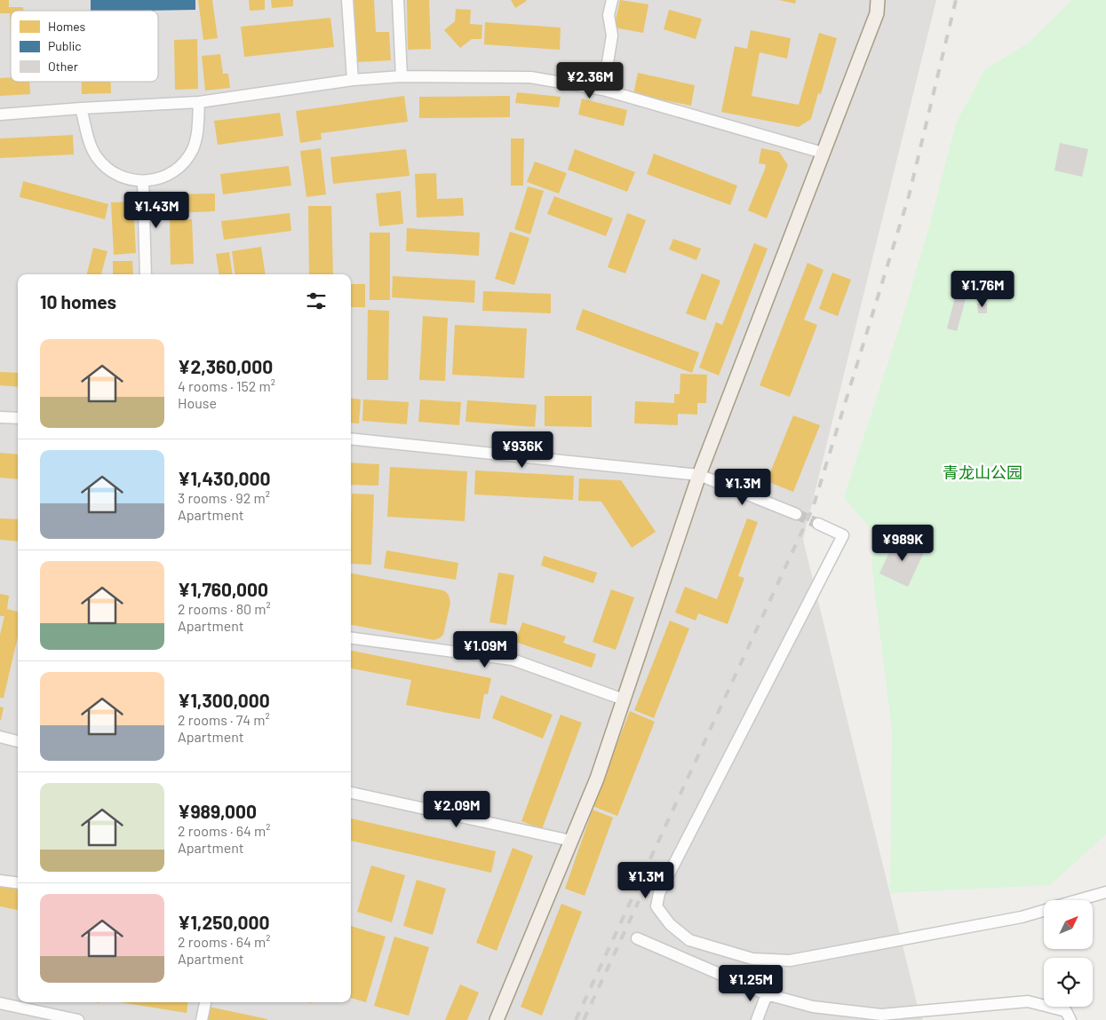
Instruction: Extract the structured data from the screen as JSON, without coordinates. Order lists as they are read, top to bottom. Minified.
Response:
{"parks":["青龙山公园"],"legend":["Homes","Public","Other"],"north":"top right","page":{"price":["¥2.36M","¥1.43M","¥1.76M","¥936K","¥1.3M","¥989K","¥1.09M","¥2.09M","¥1.3M","¥1.25M"],"heading":"10 homes","list":[{"name":"¥2,360,000","note":"4 rooms · 152 m² · House"},{"name":"¥1,430,000","note":"3 rooms · 92 m² · Apartment"},{"name":"¥1,760,000","note":"2 rooms · 80 m² · Apartment"},{"name":"¥1,300,000","note":"2 rooms · 74 m² · Apartment"},{"name":"¥989,000","note":"2 rooms · 64 m² · Apartment"},{"name":"¥1,250,000","note":"2 rooms · 64 m² · Apartment"}]}}
